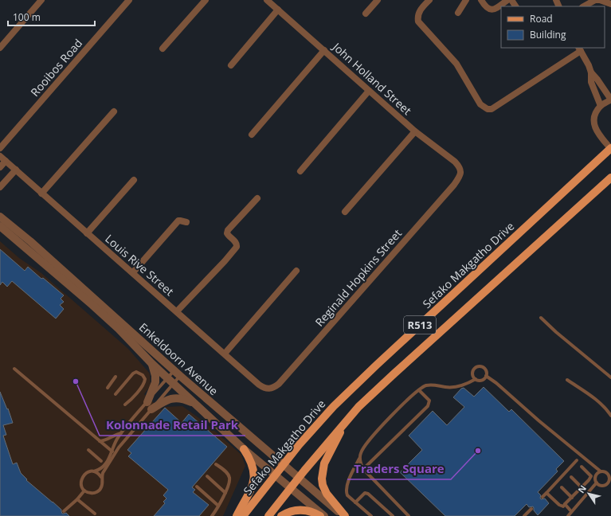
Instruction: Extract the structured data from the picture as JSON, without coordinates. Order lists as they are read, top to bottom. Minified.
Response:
{"streets":{"main road":["Sefako Makgatho Drive","R513"],"street":["Rooibos Road","John Holland Street","Louis Rive Street","Reginald Hopkins Street","Enkeldoorn Avenue"]},"crossings":[["John Holland Street","Reginald Hopkins Street"],["Louis Rive Street","Reginald Hopkins Street"],["Sefako Makgatho Drive","Enkeldoorn Avenue"],["R513","Enkeldoorn Avenue"]],"places":["Kolonnade Retail Park","Traders Square"],"legend":["Road","Building"],"scale_bar":"100 m","north":"top left"}
